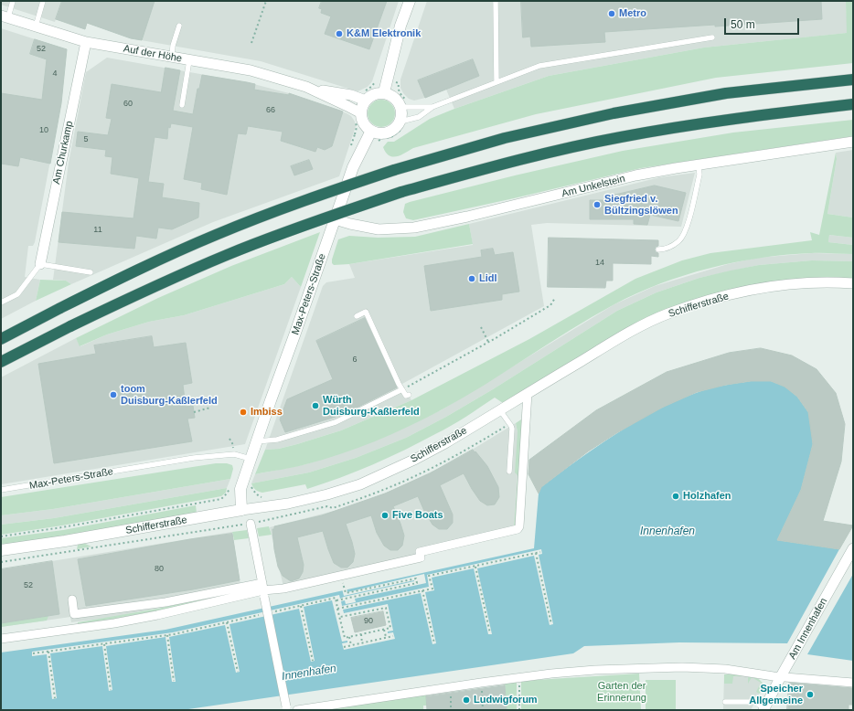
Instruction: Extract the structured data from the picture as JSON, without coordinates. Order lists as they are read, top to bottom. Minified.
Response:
{"streets":{"street":["Auf der Höhe","Am Churkamp","Am Unkelstein","Max-Peters-Straße","Schifferstraße","Am Innenhafen"]},"crossings":[["Auf der Höhe","Am Churkamp"],["Auf der Höhe","Max-Peters-Straße"],["Am Unkelstein","Max-Peters-Straße"],["Max-Peters-Straße","Schifferstraße"]],"water":["Innenhafen"],"parks":["Garten der Erinnerung"],"places":["Metro","K&M Elektronik","Siegfried v. Bültzingslöwen","Lidl","toom Duisburg-Kaßlerfeld","Würth Duisburg-Kaßlerfeld","Imbiss","Holzhafen","Five Boats","Speicher Allgemeine","Ludwigforum"],"house_numbers":["52","4","60","66","10","5","11","14","6","80","52","90"],"scale_bar":"50 m"}
